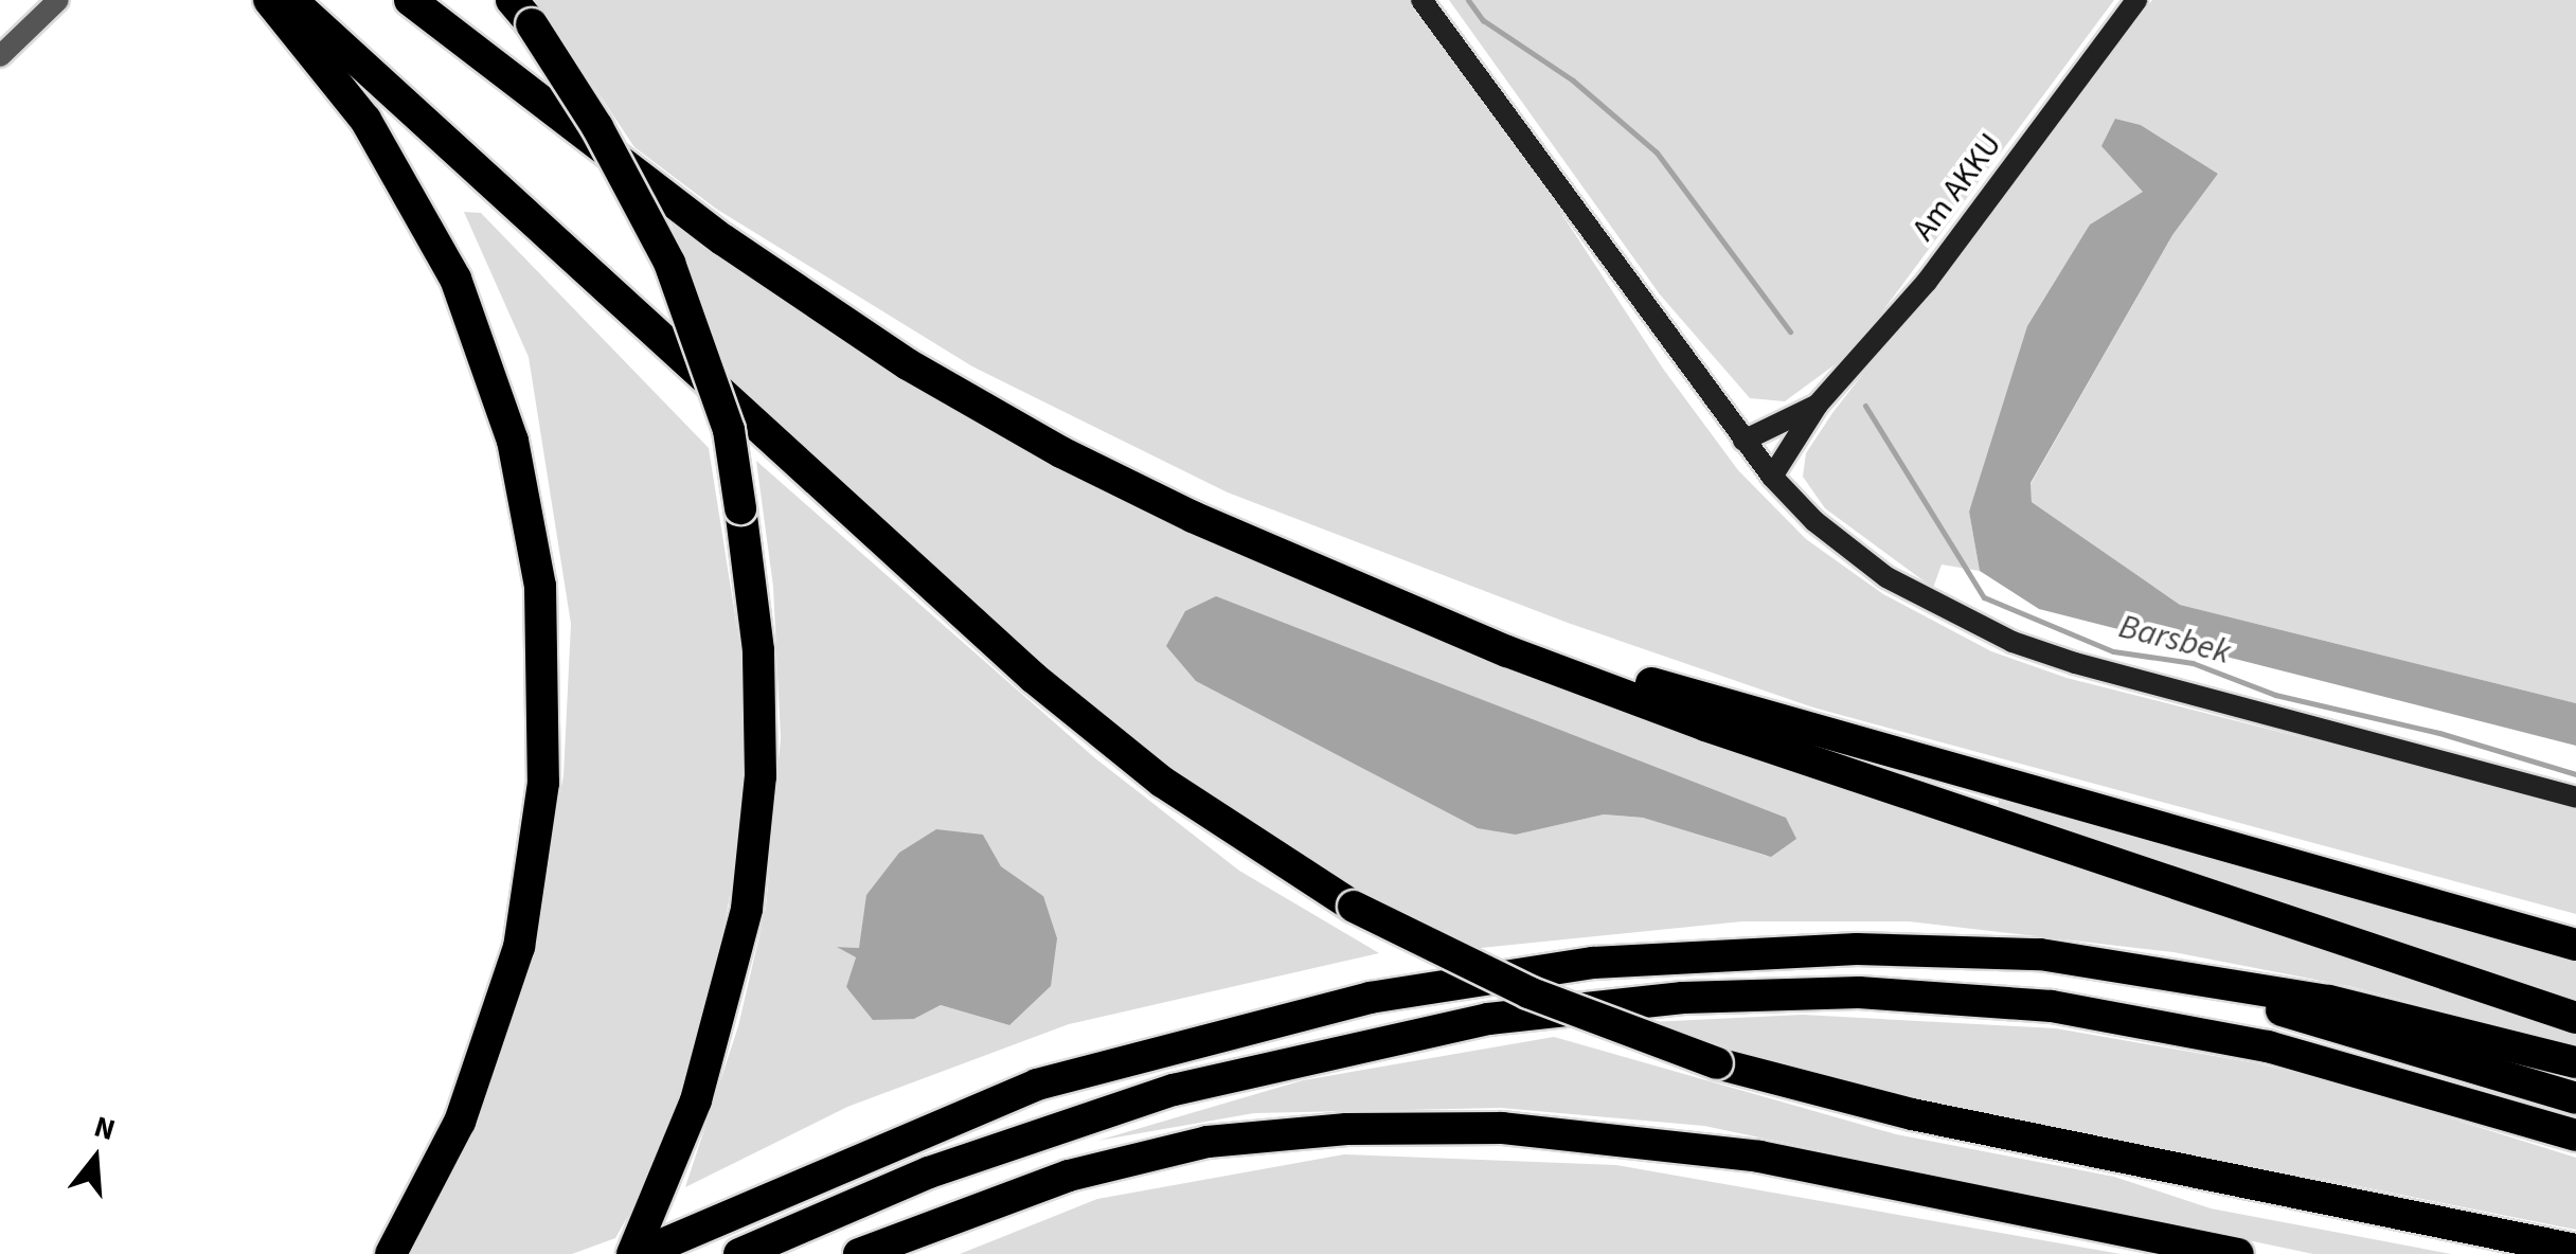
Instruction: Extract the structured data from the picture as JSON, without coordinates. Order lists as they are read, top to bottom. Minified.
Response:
{"streets":{"main road":["Am AKKU"]},"water":["Barsbek"],"north":"top"}
